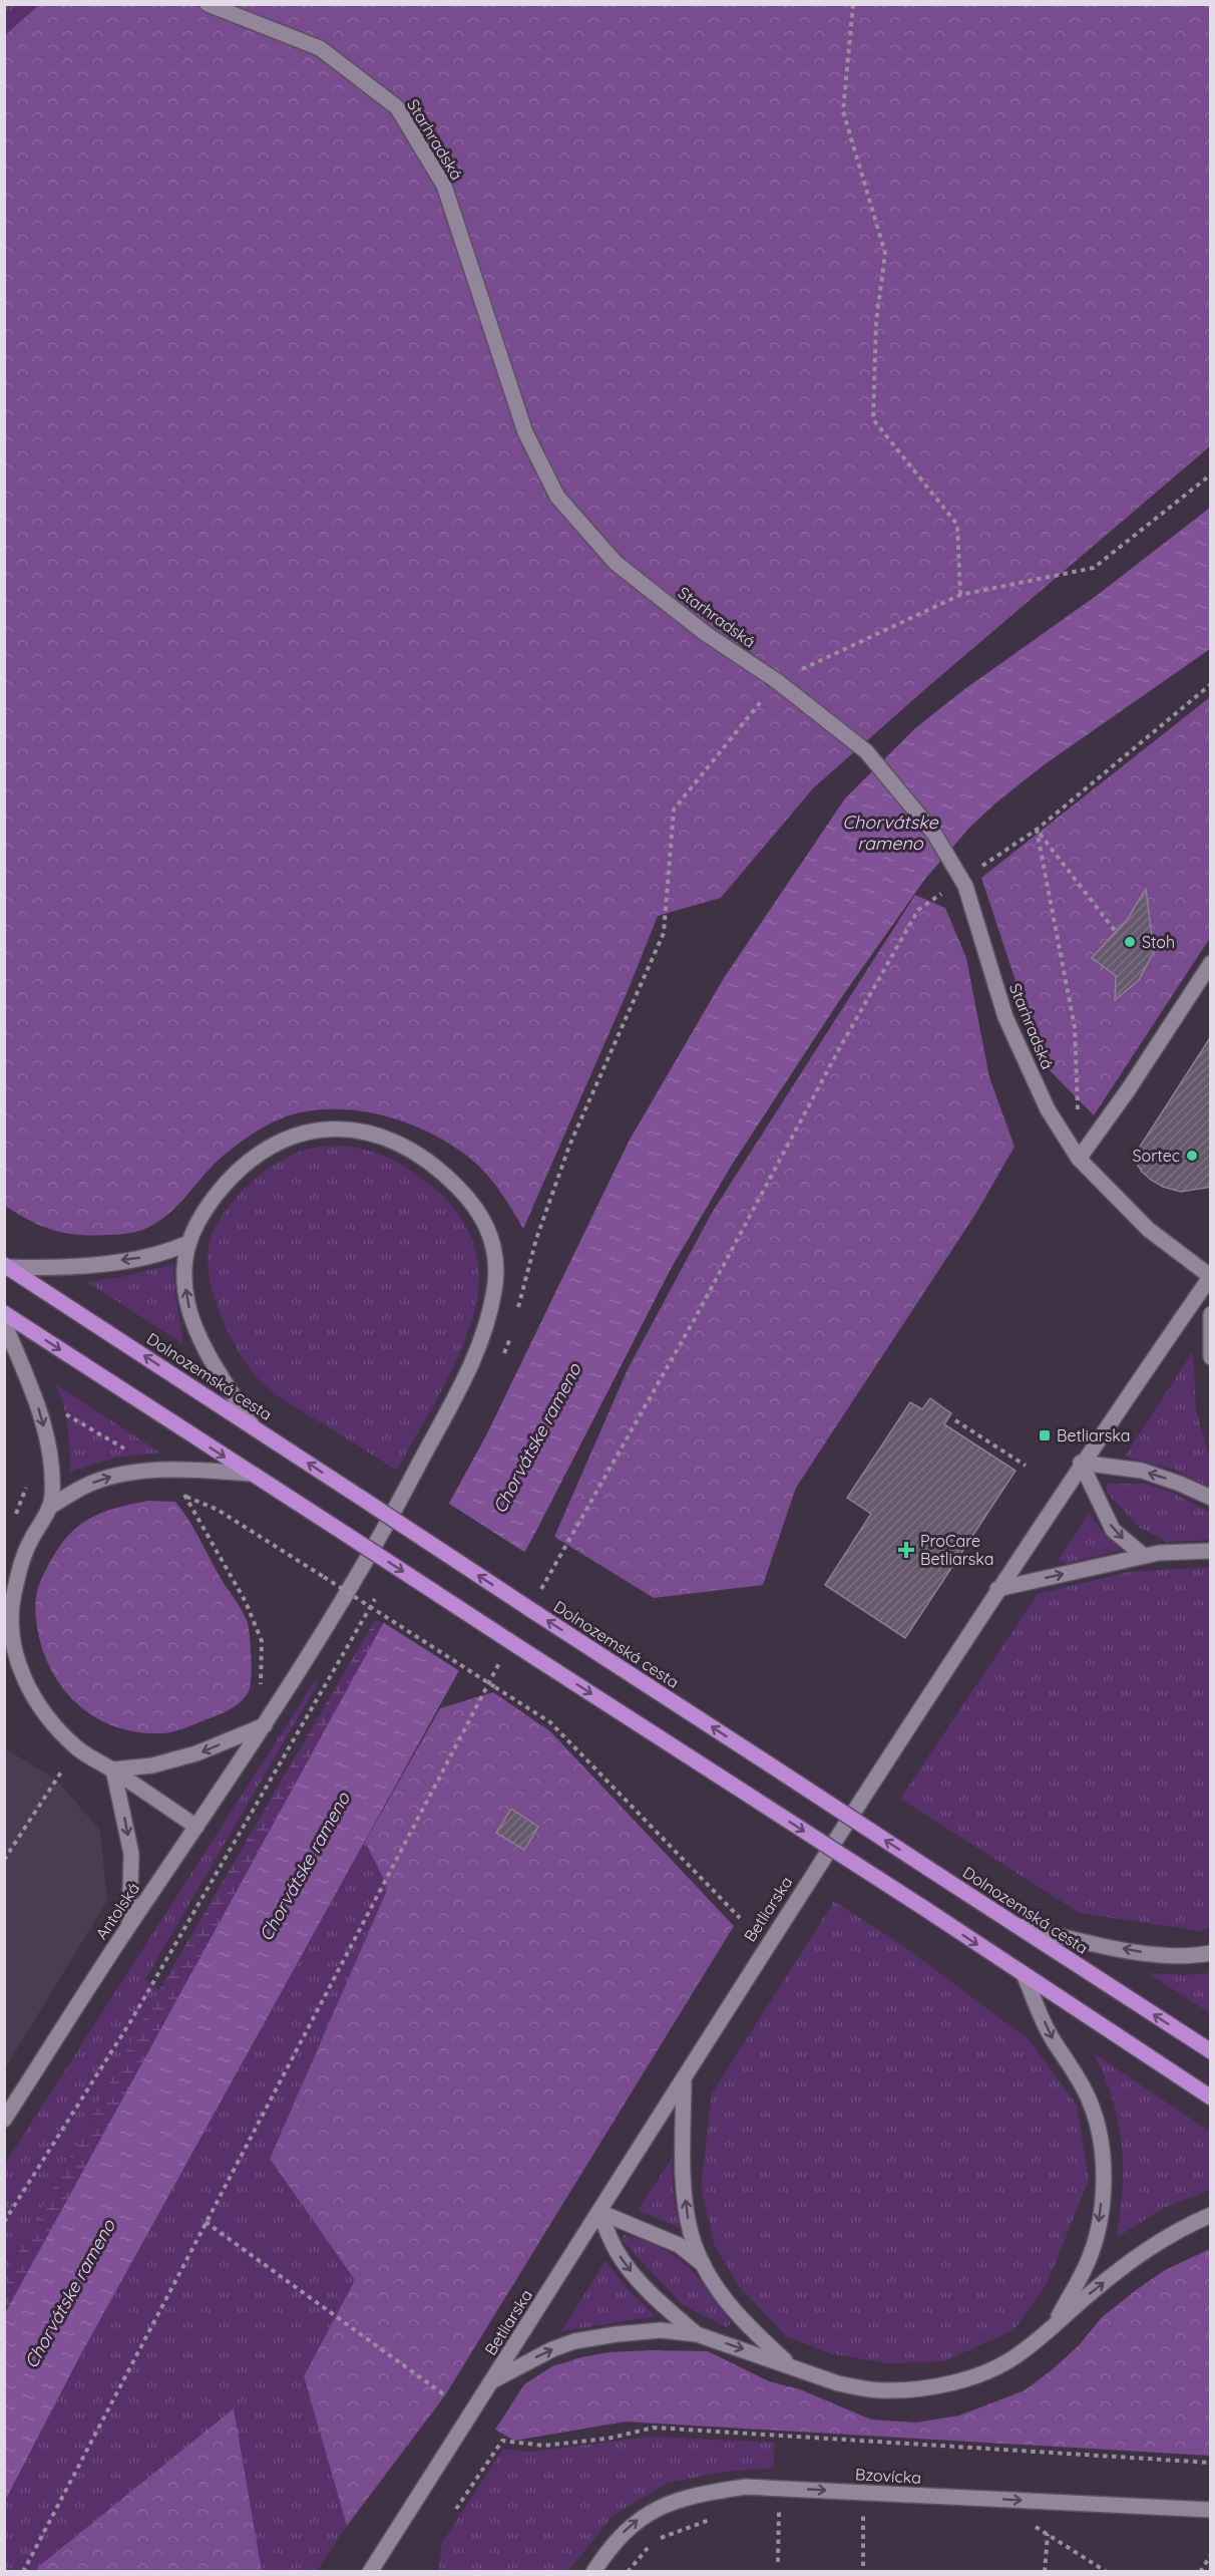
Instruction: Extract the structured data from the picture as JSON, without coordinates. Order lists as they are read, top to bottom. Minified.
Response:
{"streets":{"main road":["Dolnozemská cesta"],"street":["Starhradská","Betliarska","Antolská","Bzovícka"]},"crossings":[["Starhradská","Betliarska"]],"water":["Chorvátske rameno"],"places":{"other":["Stoh","Sortec"],"transit":["Betliarska"],"health":["ProCare Betliarska"]}}
